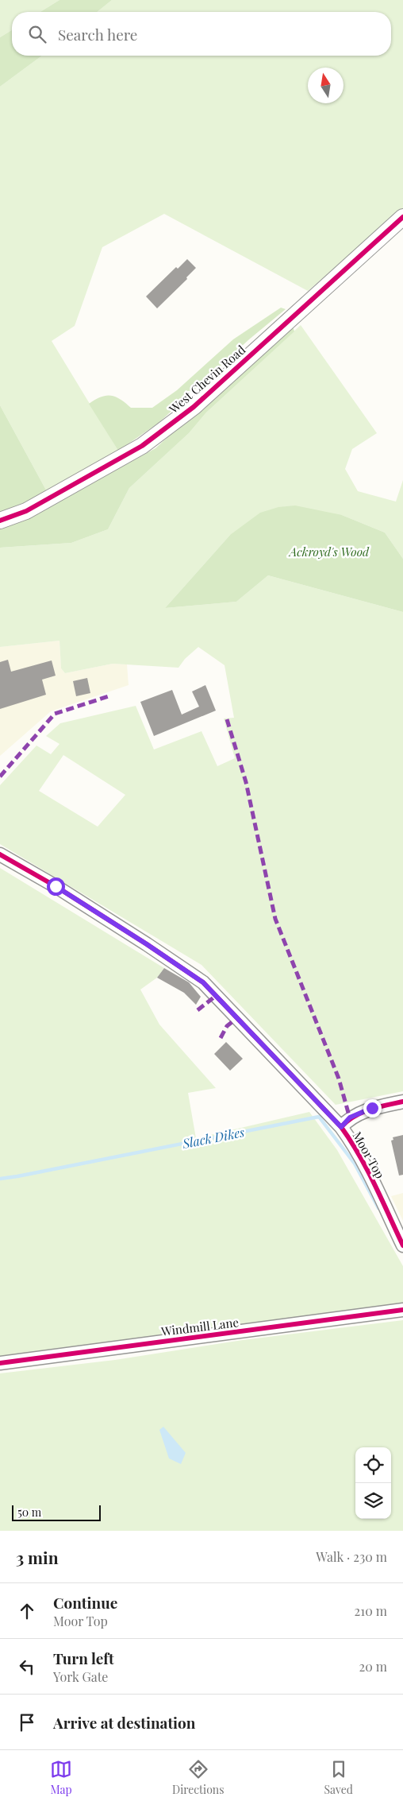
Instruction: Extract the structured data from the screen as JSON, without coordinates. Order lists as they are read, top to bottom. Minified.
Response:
{"streets":{"street":["West Chevin Road","Moor Top","Windmill Lane"]},"water":["Slack Dikes"],"parks":["Ackroyd's Wood"],"scale_bar":"50 m","north":"top","page":{"search":"Search here","scale":"50 m","heading":["3 min","Walk · 230 m"],"list":[["Continue","Moor Top","210 m"],["Turn left","York Gate","20 m"],"Arrive at destination"],"nav":["Map","Directions","Saved"]}}
